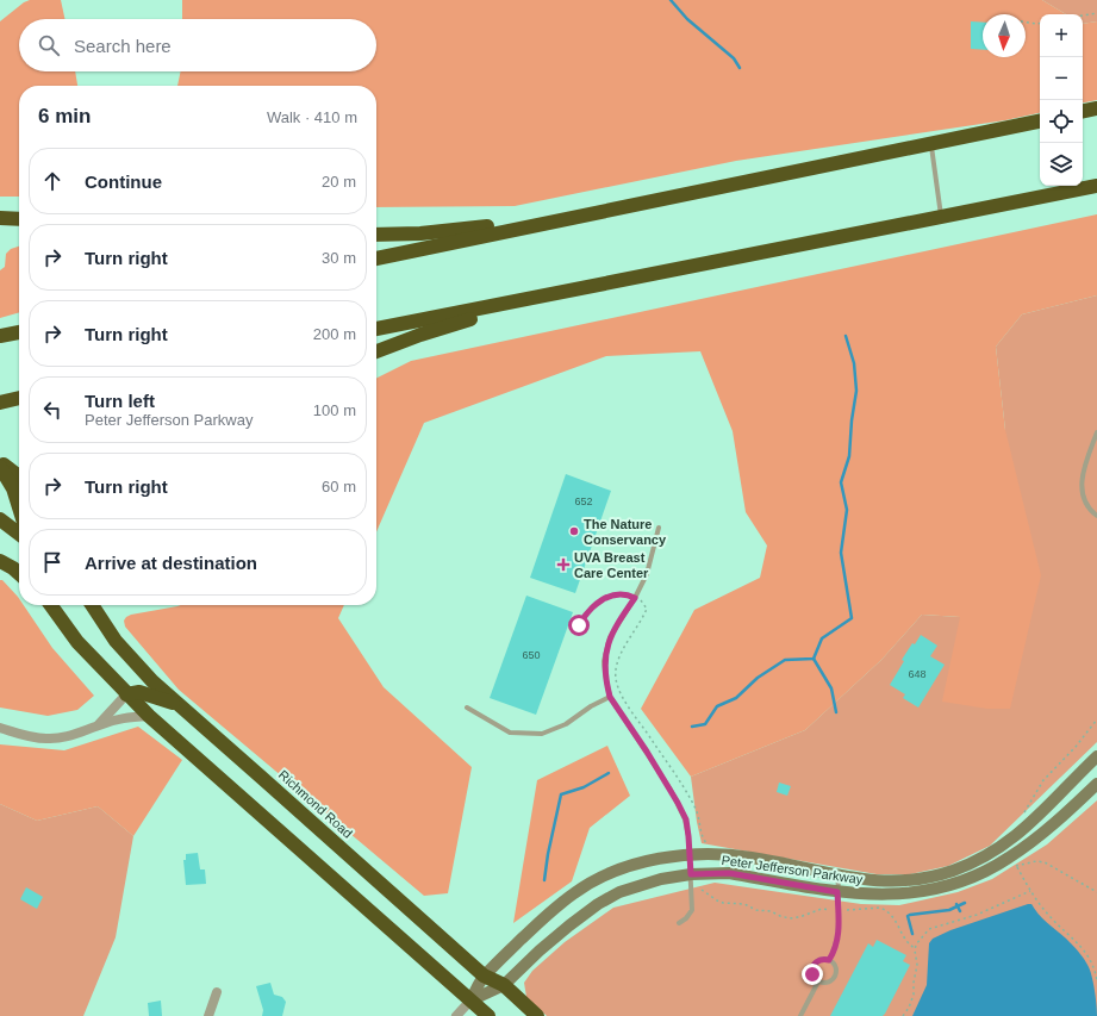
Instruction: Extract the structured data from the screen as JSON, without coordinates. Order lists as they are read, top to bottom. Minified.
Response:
{"streets":{"highway":["Richmond Road"],"street":["Peter Jefferson Parkway"]},"crossings":[["Richmond Road","Peter Jefferson Parkway"]],"places":{"other":["The Nature Conservancy"],"health":["UVA Breast Care Center"]},"house_numbers":["652","650","648"],"north":"bottom","page":{"map_buttons":["+","−"],"search":"Search here","heading":["6 min","Walk · 410 m"],"list":[["Continue","20 m"],["Turn right","30 m"],["Turn right","200 m"],["Turn left","Peter Jefferson Parkway","100 m"],["Turn right","60 m"],"Arrive at destination"]}}
